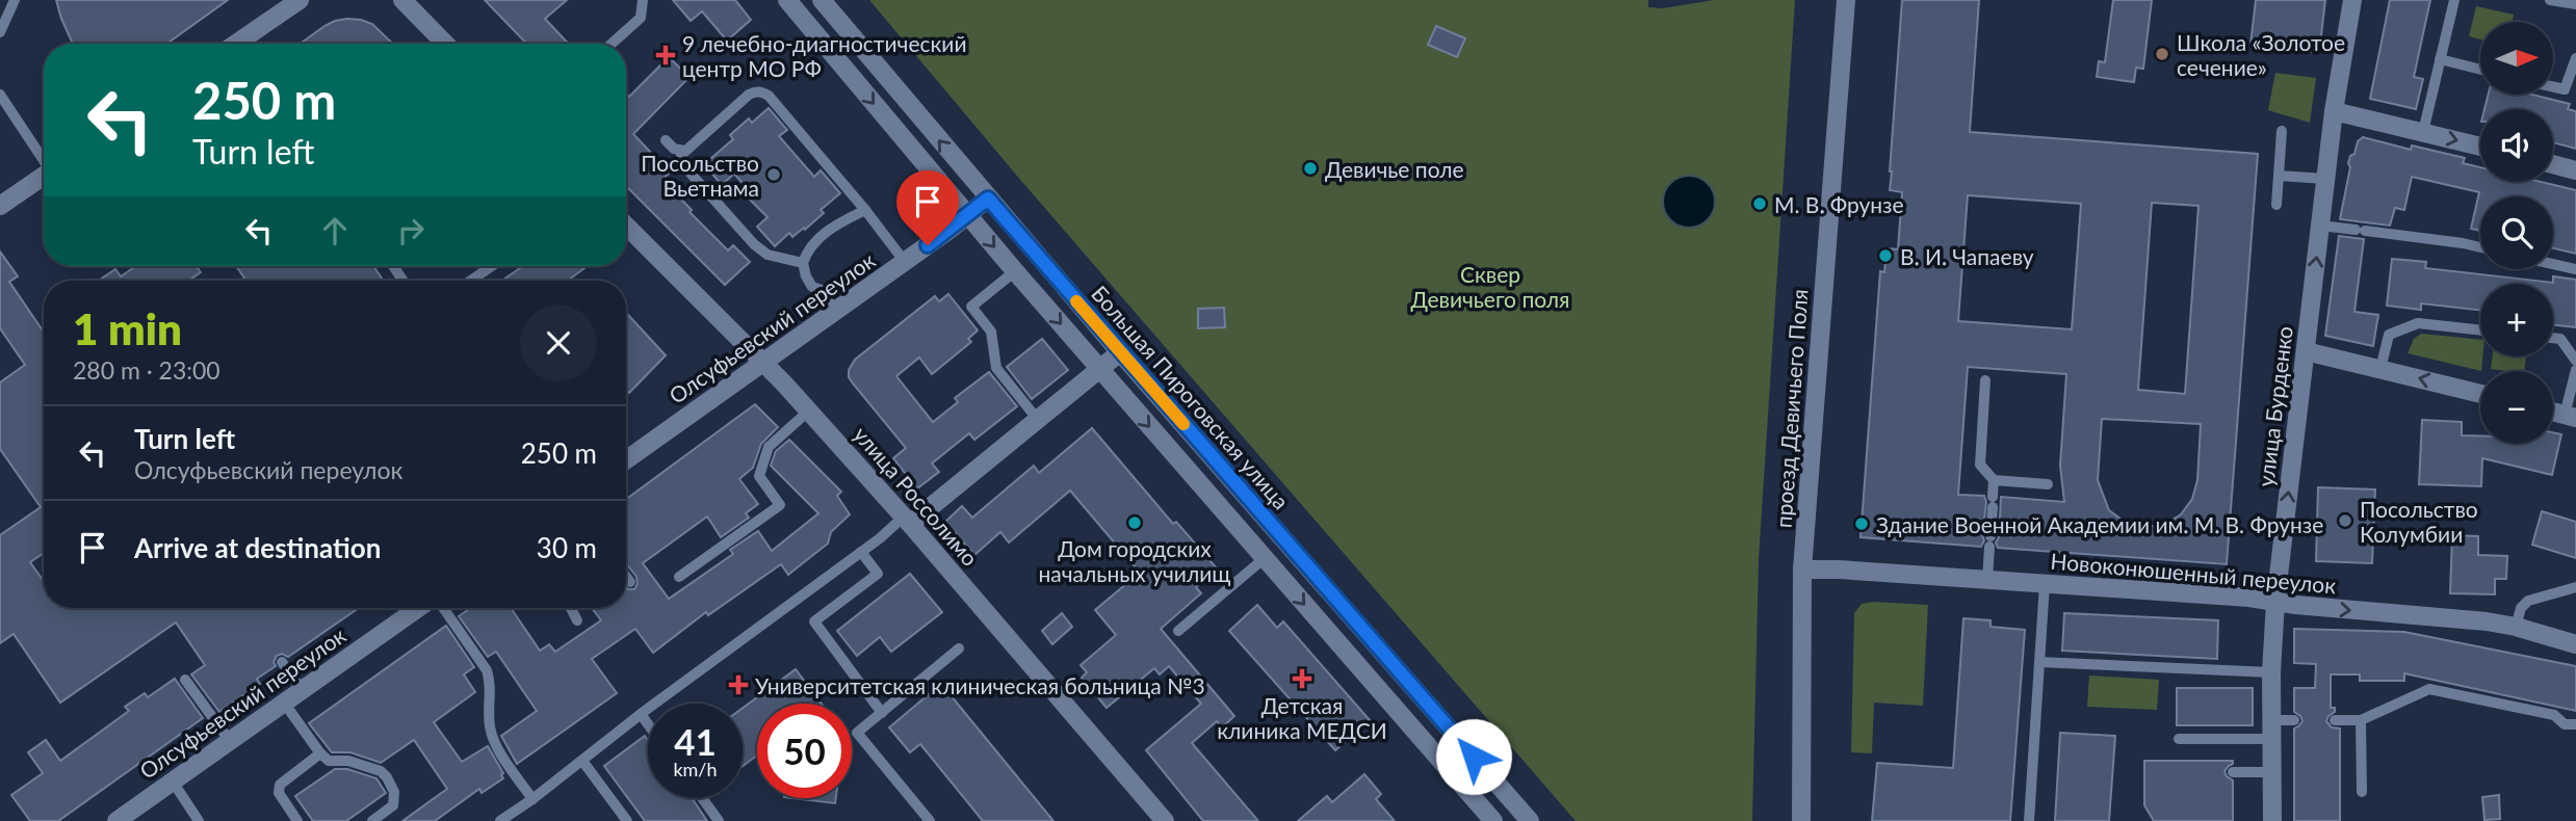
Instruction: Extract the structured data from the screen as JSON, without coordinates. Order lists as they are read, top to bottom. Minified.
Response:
{"streets":{"street":["Олсуфьевский переулок","Большая Пироговская улица","улица Бурденко","проезд Девичьего Поля","улица Россолимо","Новоконюшенный переулок"]},"crossings":[["Олсуфьевский переулок","Большая Пироговская улица"],["Олсуфьевский переулок","улица Россолимо"],["улица Бурденко","Новоконюшенный переулок"],["проезд Девичьего Поля","Новоконюшенный переулок"]],"one_way":["улица Бурденко"],"parks":["Сквер Девичьего поля"],"places":{"other":["Школа «Золотое сечение»","Девичье поле","Посольство Вьетнама","М. В. Фрунзе","В. И. Чапаеву","Посольство Колумбии","Дом городских начальных училищ","Здание Военной Академии им. М. В. Фрунзе"],"health":["9 лечебно-диагностический центр МО РФ","Детская клиника МЕДСИ","Университетская клиническая больница №3"]},"north":"right","page":{"map_buttons":["+","−"],"turn":["250 m","Turn left"],"heading":["1 min","280 m · 23:00"],"list":[{"name":"Turn left","note":"Олсуфьевский переулок","value":"250 m"},{"name":"Arrive at destination","value":"30 m"}],"speed":"41 km/h","limit":"50"}}
